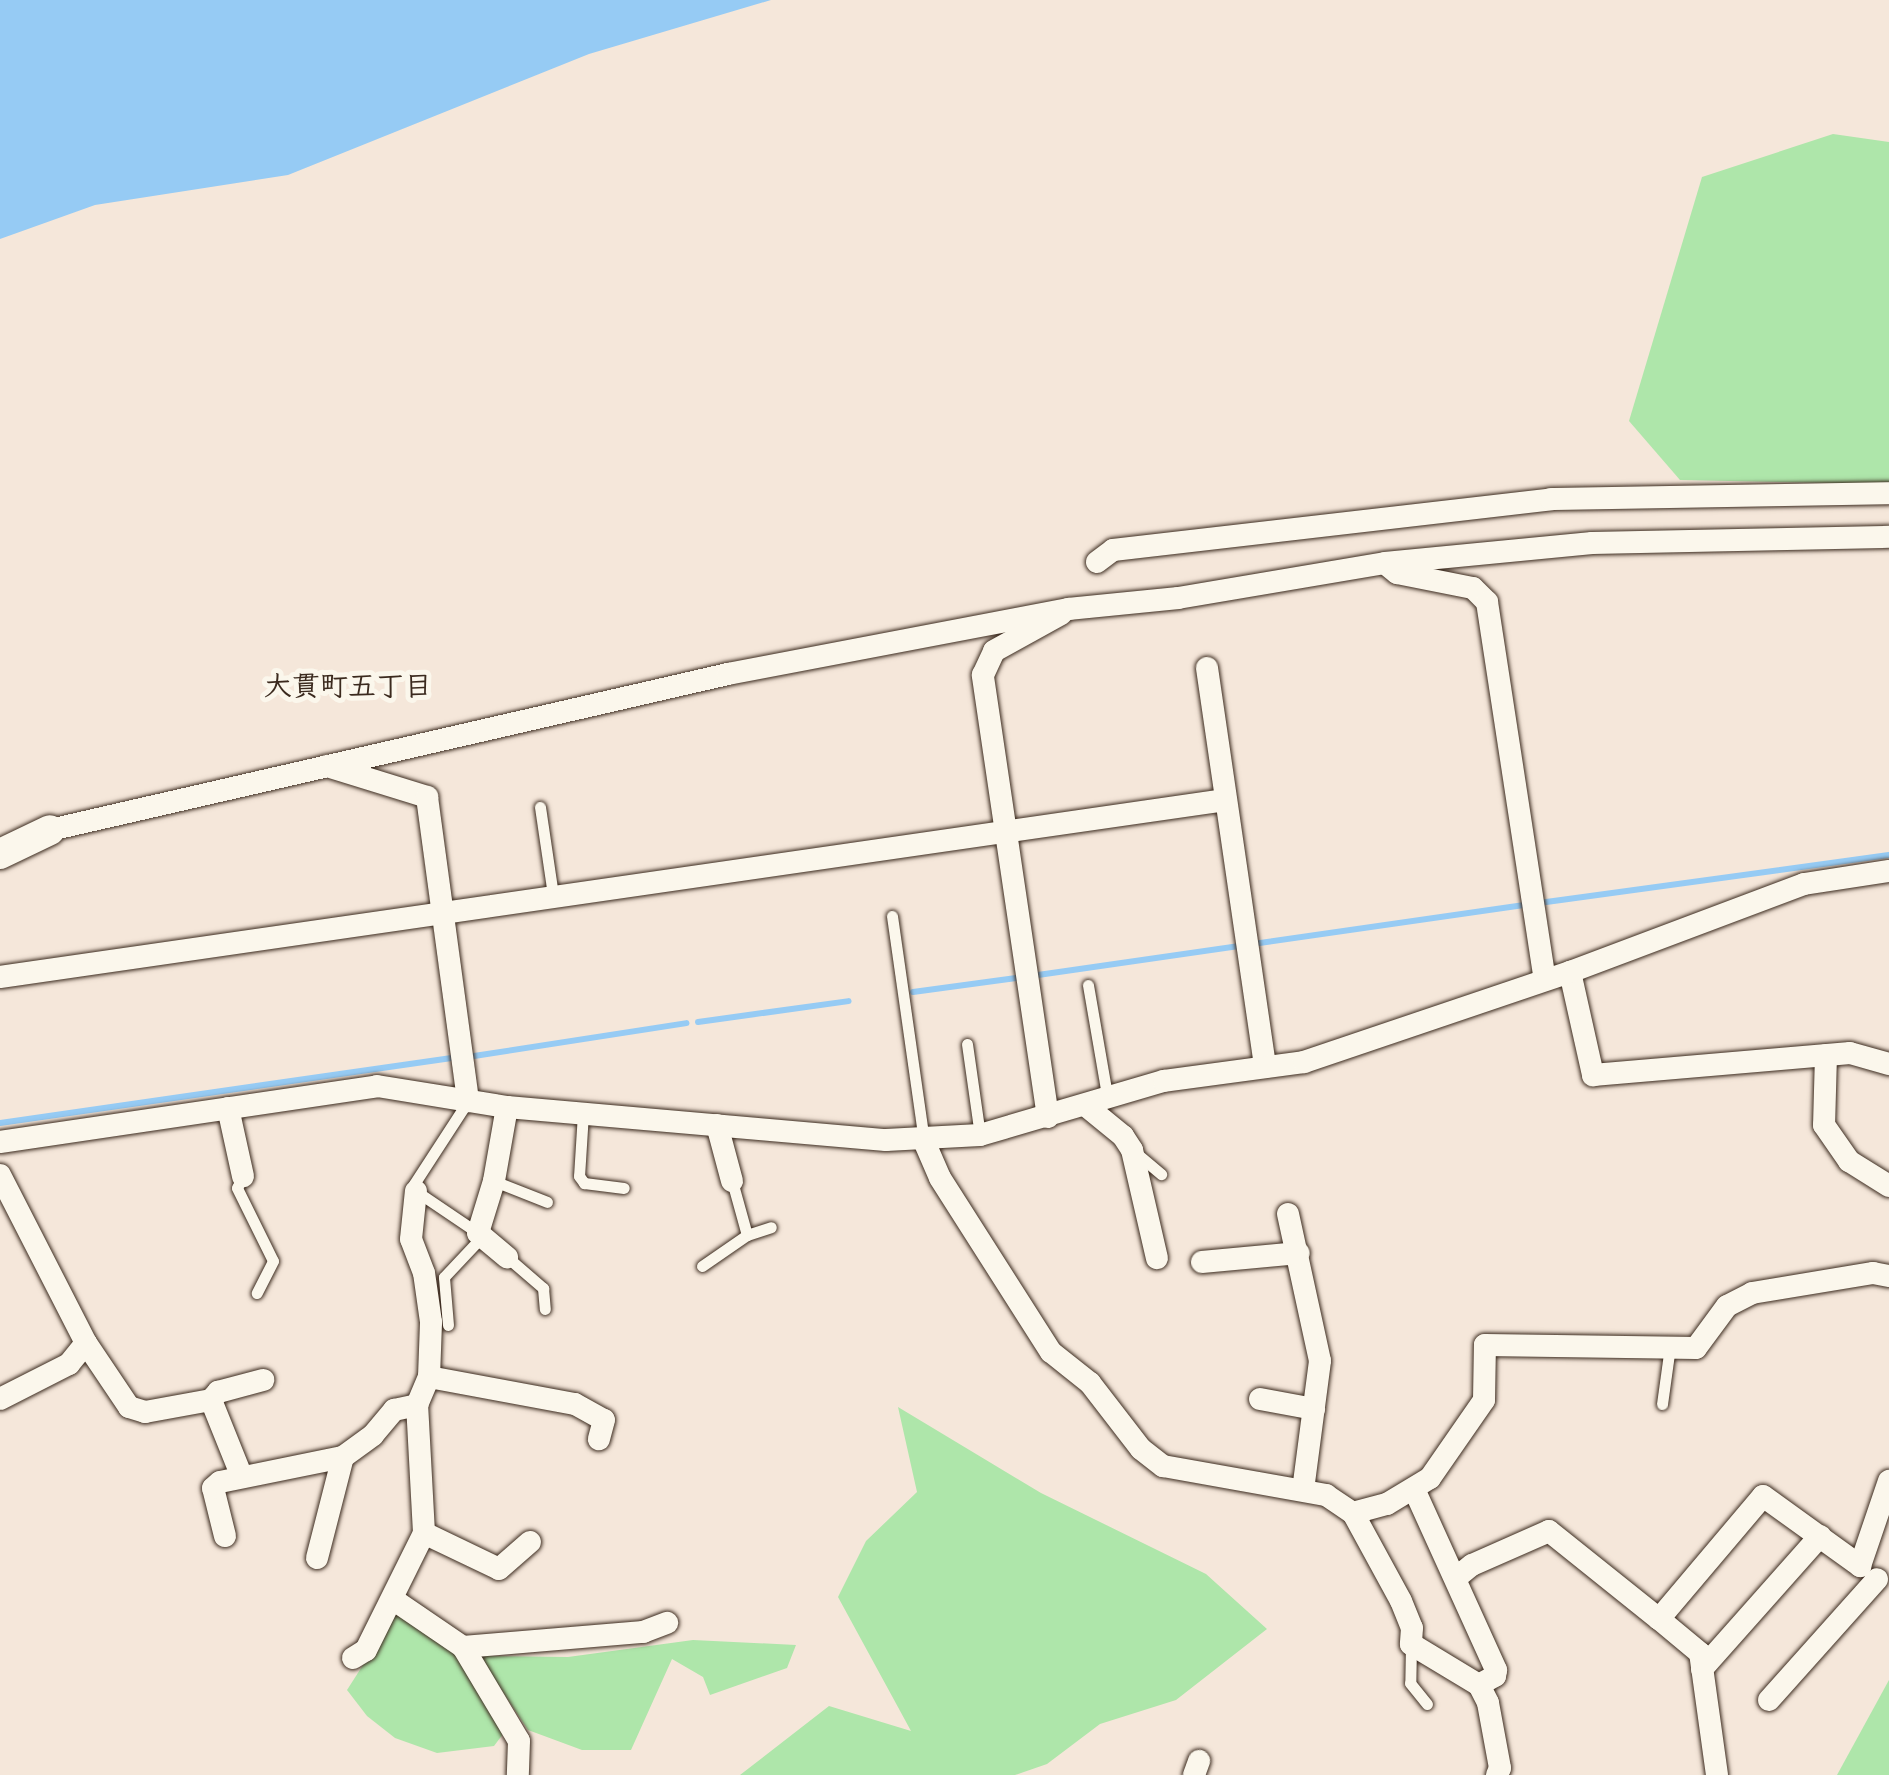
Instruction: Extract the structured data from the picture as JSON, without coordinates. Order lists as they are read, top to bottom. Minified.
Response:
{"districts":["大貫町五丁目"]}
